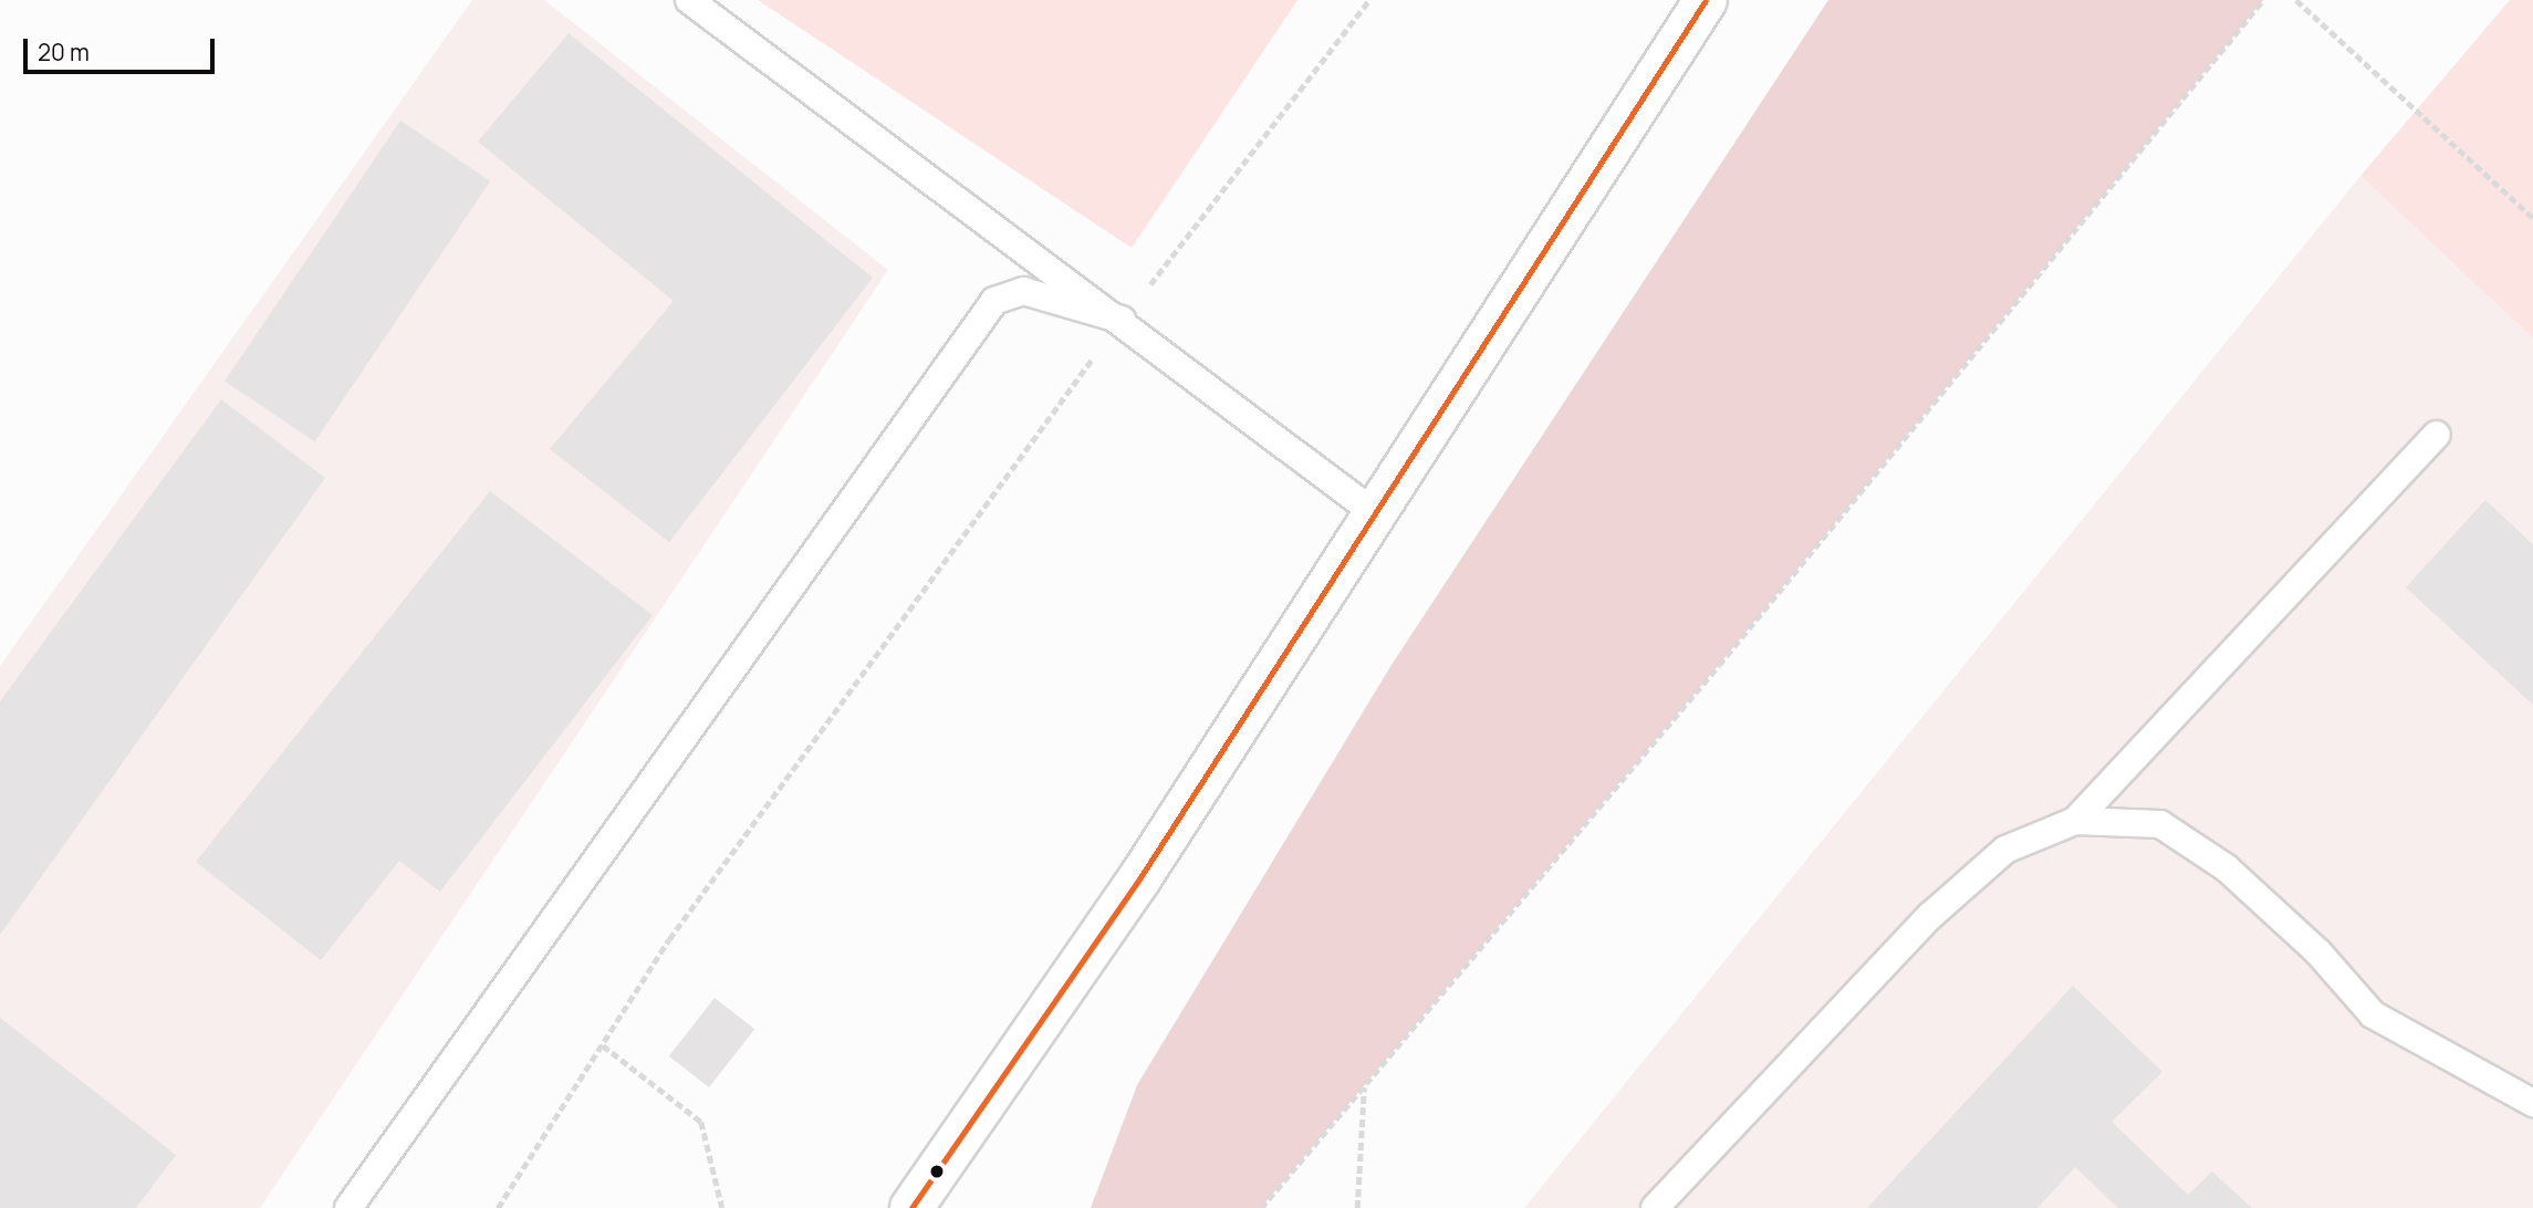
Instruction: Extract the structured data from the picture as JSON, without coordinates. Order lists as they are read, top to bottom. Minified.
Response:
{"scale_bar":"20 m"}
